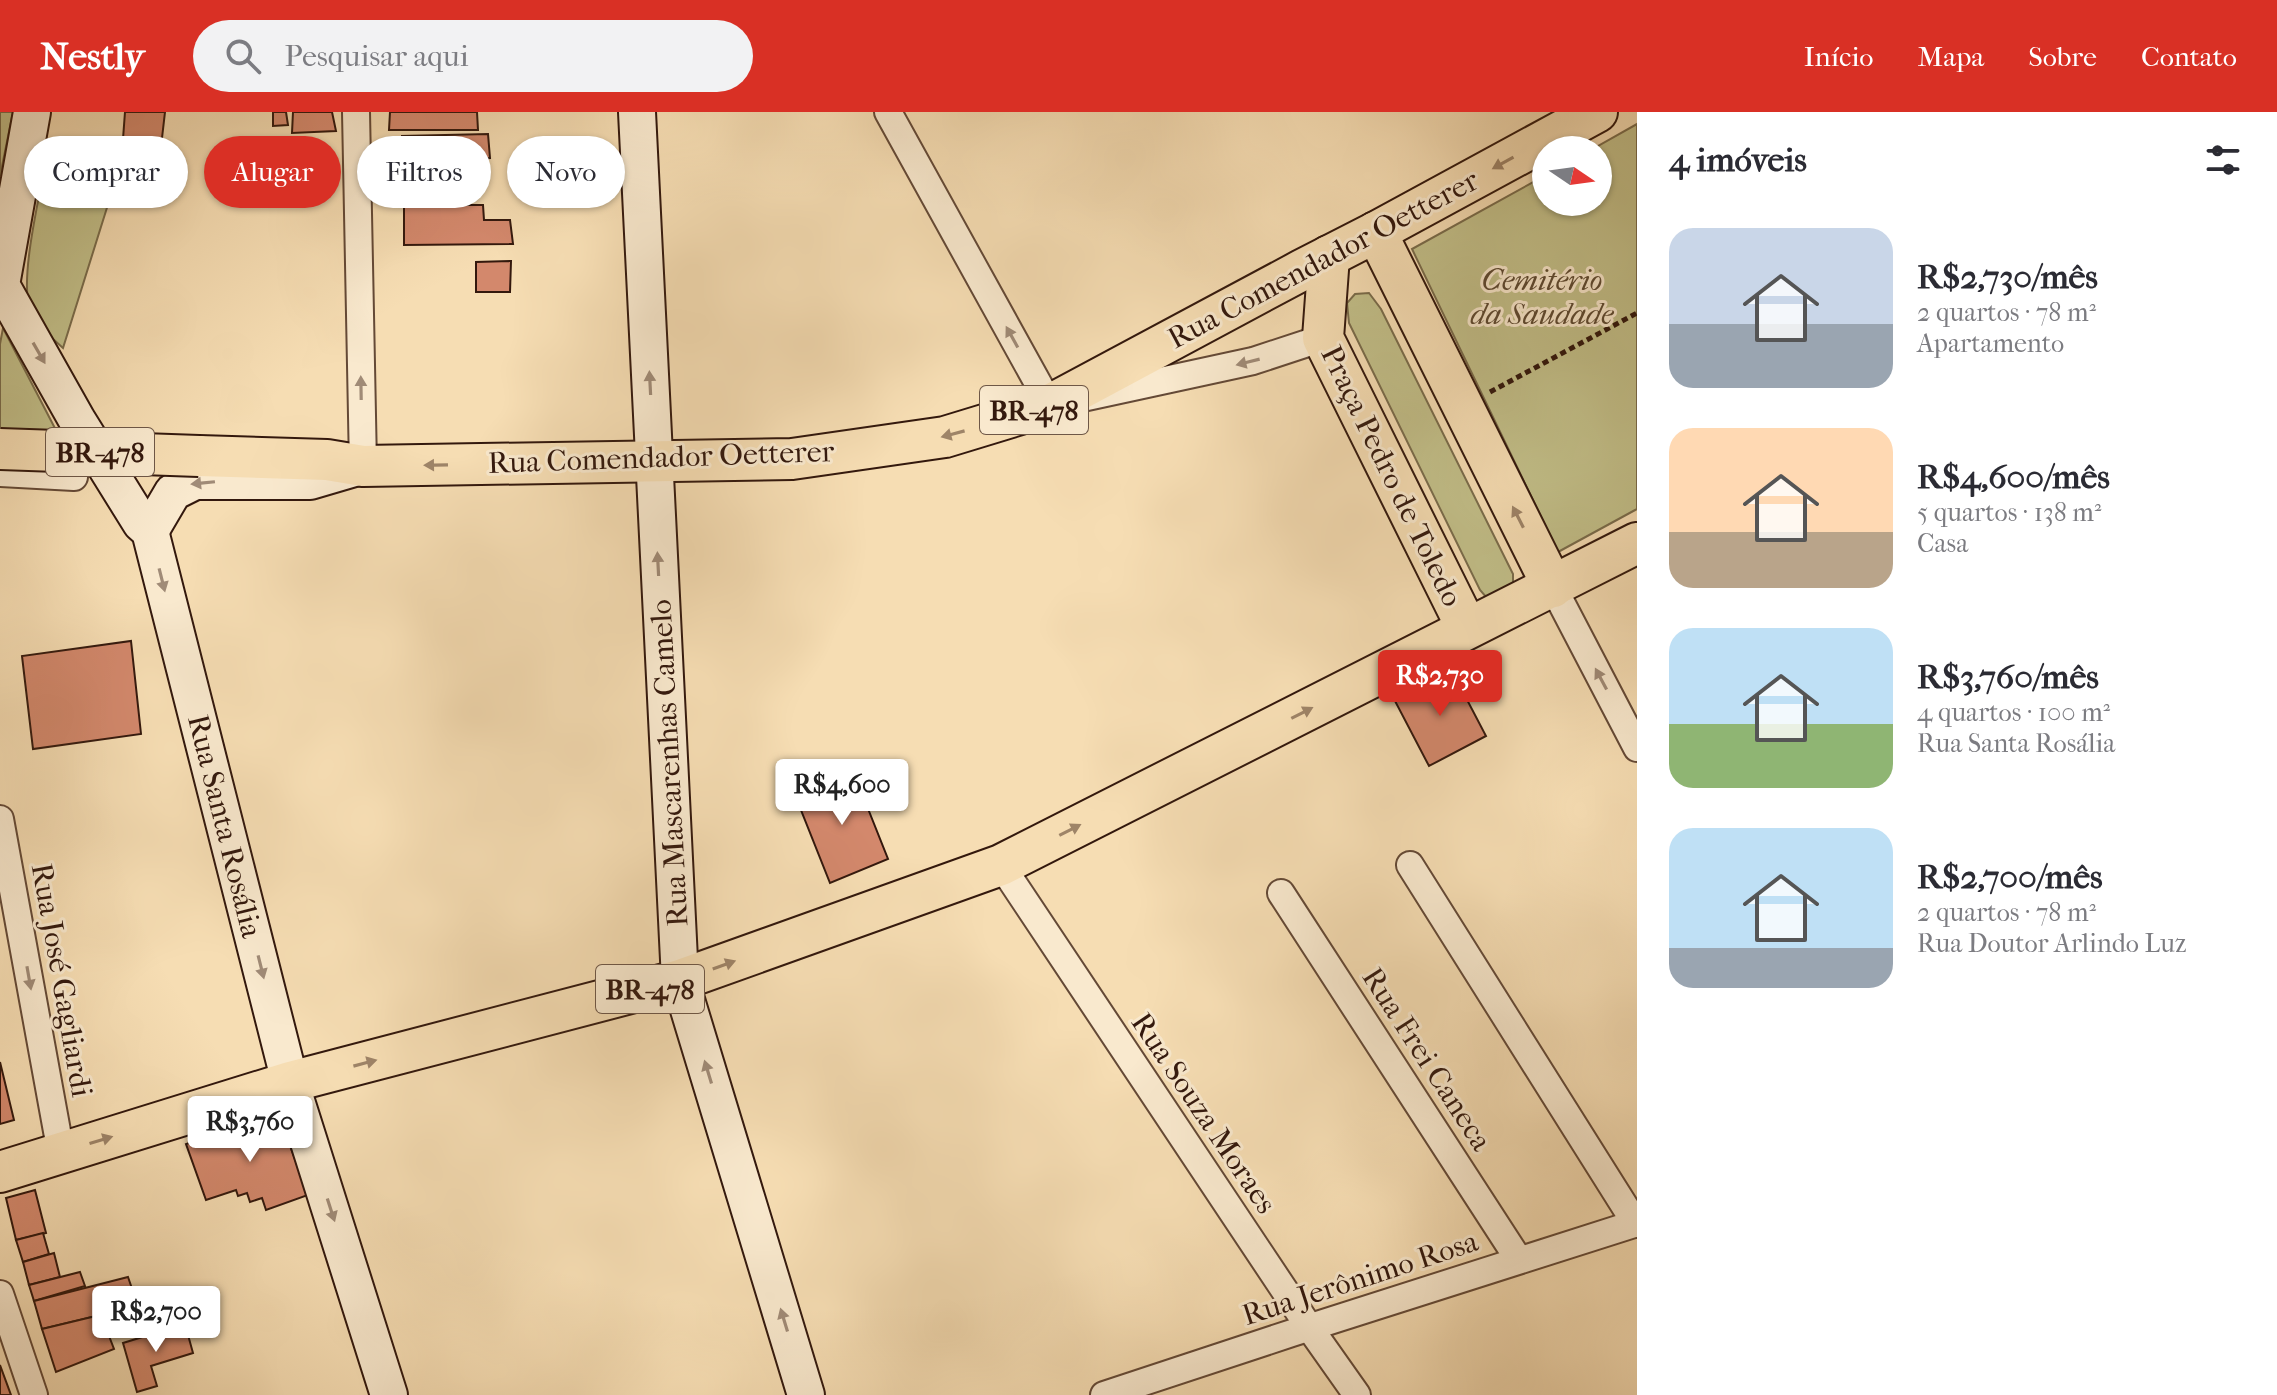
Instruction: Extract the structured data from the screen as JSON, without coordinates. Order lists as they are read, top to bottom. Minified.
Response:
{"streets":{"main road":["Rua Comendador Oetterer","BR-478","Praça Pedro de Toledo","Rua Mascarenhas Camelo","Rua Santa Rosália"],"street":["Rua José Gagliardi","Rua Frei Caneca","Rua Souza Moraes","Rua Jerônimo Rosa"]},"crossings":[["Rua Comendador Oetterer","BR-478"],["Rua Comendador Oetterer","Praça Pedro de Toledo"],["Rua Comendador Oetterer","Rua Mascarenhas Camelo"],["Rua Comendador Oetterer","Rua Santa Rosália"],["BR-478","Praça Pedro de Toledo"],["BR-478","Rua Mascarenhas Camelo"],["BR-478","Rua Santa Rosália"],["BR-478","Rua José Gagliardi"],["BR-478","Rua Souza Moraes"],["Rua Frei Caneca","Rua Jerônimo Rosa"],["Rua Souza Moraes","Rua Jerônimo Rosa"]],"one_way":["Rua Mascarenhas Camelo","Rua Santa Rosália","Rua José Gagliardi"],"parks":["Cemitério da Saudade"],"north":"right","page":{"header":"Nestly","search":"Pesquisar aqui","nav":["Início","Mapa","Sobre","Contato"],"heading":"4 imóveis","chip":["Comprar","Alugar","Filtros","Novo"],"list":[{"name":"R$2,730/mês","note":"2 quartos · 78 m² · Apartamento"},{"name":"R$4,600/mês","note":"5 quartos · 138 m² · Casa"},{"name":"R$3,760/mês","note":"4 quartos · 100 m² · Rua Santa Rosália"},{"name":"R$2,700/mês","note":"2 quartos · 78 m² · Rua Doutor Arlindo Luz"}],"price":["R$2,730","R$4,600","R$3,760","R$2,700"]}}
